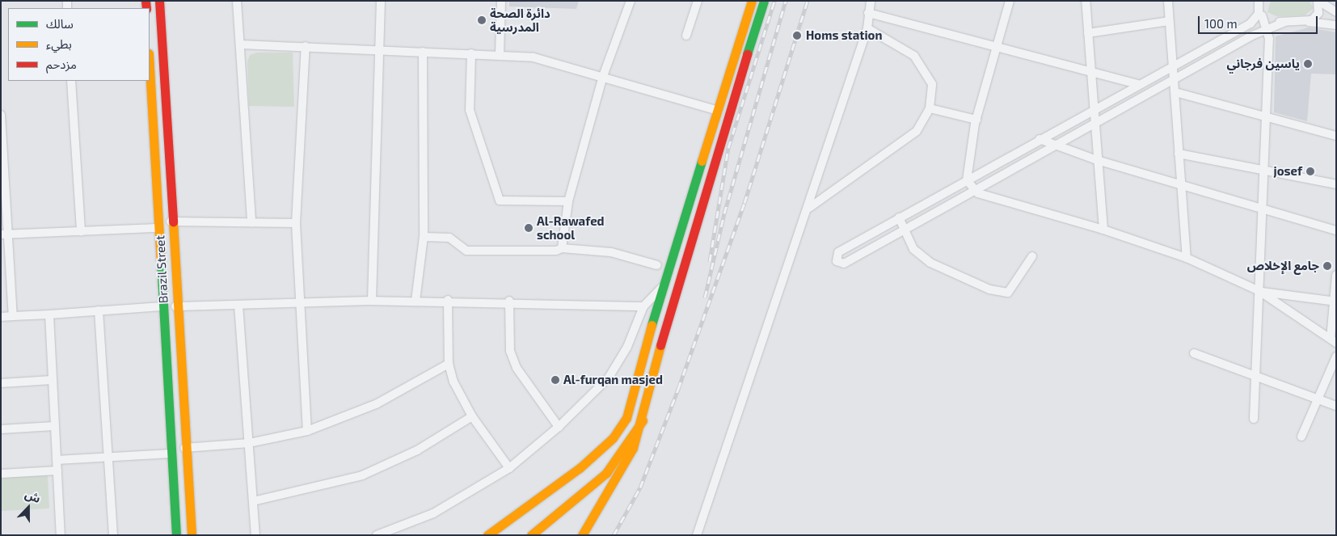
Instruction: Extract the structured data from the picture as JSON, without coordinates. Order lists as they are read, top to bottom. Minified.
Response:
{"streets":{"main road":["Brazil Street"]},"places":["دائرة الصحة المدرسية","Homs station","ياسين فرجاني","josef","Al-Rawafed school","جامع الإخلاص","Al-furqan masjed"],"legend":["سالك","بطيء","مزدحم"],"scale_bar":"100 m","north":"top"}
